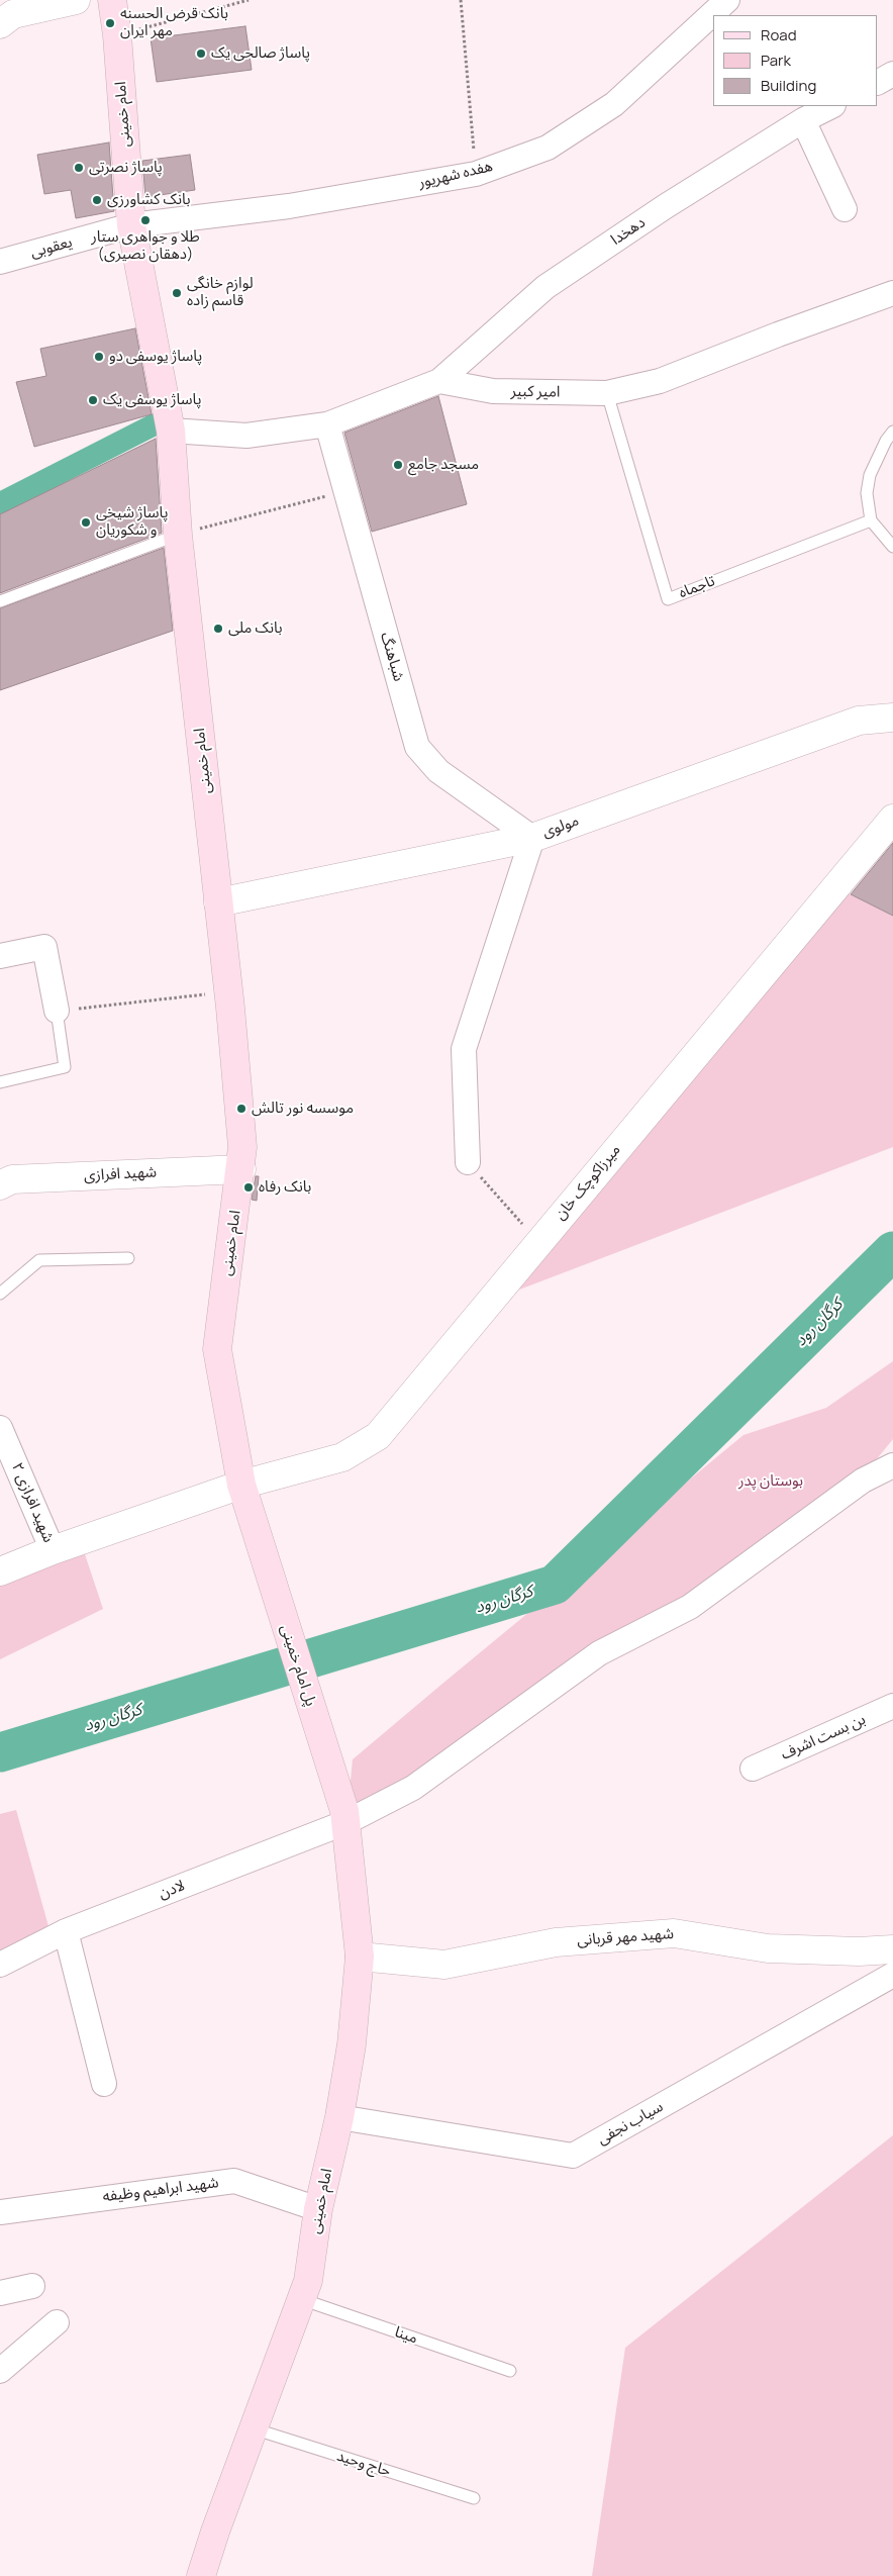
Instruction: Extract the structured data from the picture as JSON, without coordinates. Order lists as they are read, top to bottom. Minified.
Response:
{"streets":{"main road":["امام خمینی","پل امام خمینی"],"street":["هفده شهریور","دهخدا","یعقوبی","امیر کبیر","شباهنگ","مولوی","شهید افرازی","میرزاکوچک خان","شهید افرازی ۲","بن بست اشرف","لادن","شهید مهر قربانی","سیاب نجفی","شهید ابراهیم وظیفه"],"lane":["تاجماه","مینا","حاج وحید"]},"crossings":[["امام خمینی","هفده شهریور"],["امام خمینی","یعقوبی"],["امام خمینی","مولوی"],["امام خمینی","شهید افرازی"],["امام خمینی","میرزاکوچک خان"],["امام خمینی","پل امام خمینی"],["امام خمینی","لادن"],["امام خمینی","شهید مهر قربانی"],["امام خمینی","سیاب نجفی"],["امام خمینی","شهید ابراهیم وظیفه"],["امام خمینی","مینا"],["امام خمینی","حاج وحید"],["هفده شهریور","یعقوبی"],["دهخدا","امیر کبیر"],["امیر کبیر","تاجماه"],["شباهنگ","مولوی"],["میرزاکوچک خان","شهید افرازی ۲"],["پل امام خمینی","لادن"]],"water":["کرگان رود"],"parks":["بوستان پدر"],"places":["بانک قرض الحسنه مهر ایران","پاساژ صالحی یک","پاساژ نصرتی","بانک کشاورزی","طلا و جواهری ستار (دهقان نصیری)","لوازم خانگی قاسم زاده","پاساژ یوسفی دو","پاساژ یوسفی یک","مسجد جامع","پاساژ شیخی و شکوریان","بانک ملی","موسسه نور تالش","بانک رفاه"],"legend":["Road","Park","Building"]}
